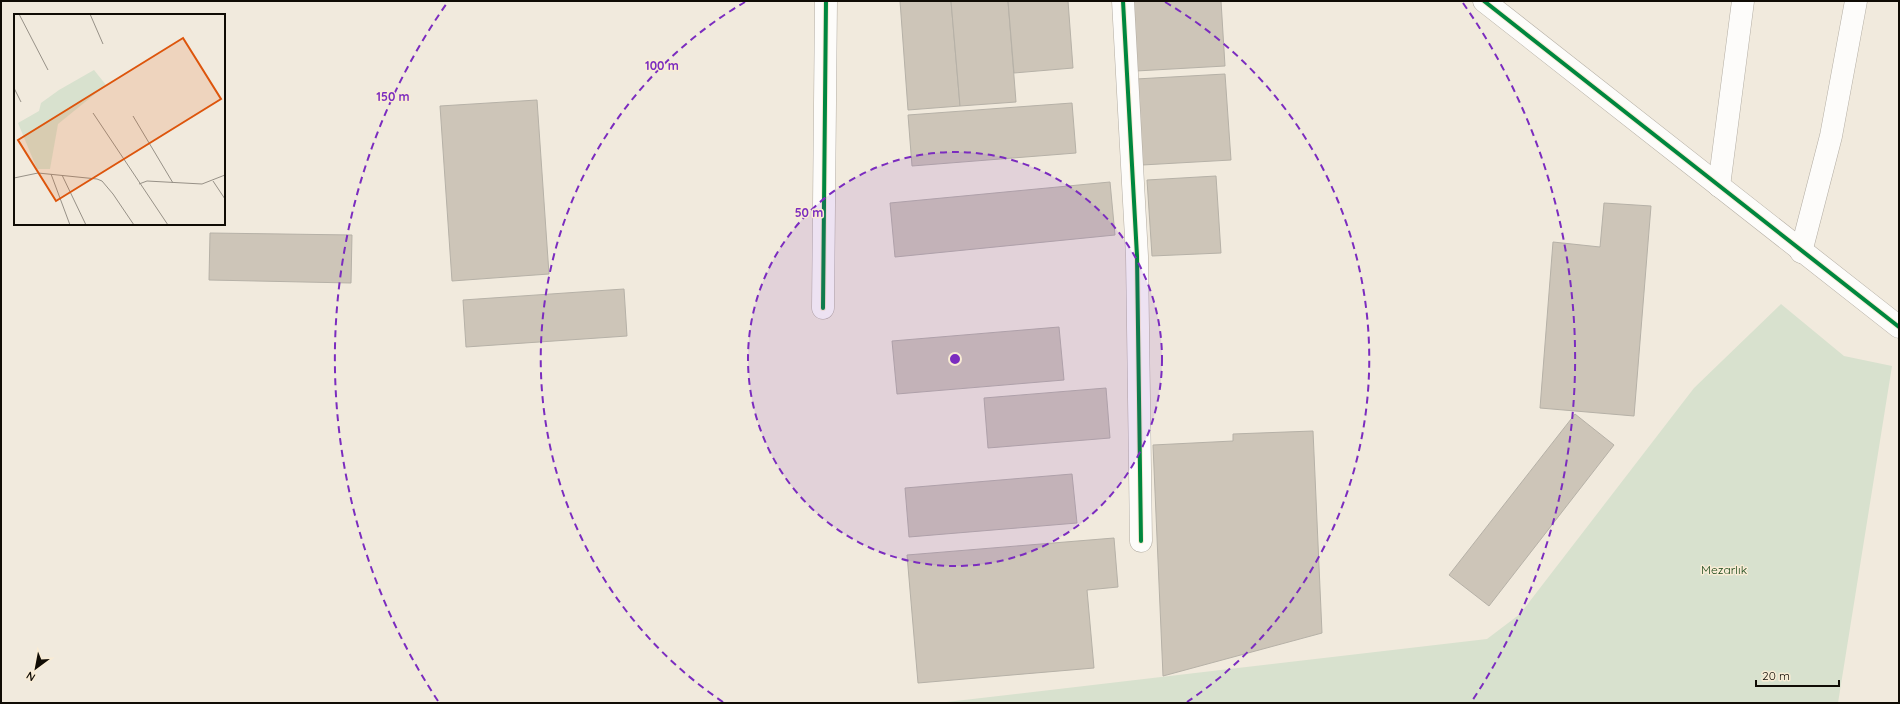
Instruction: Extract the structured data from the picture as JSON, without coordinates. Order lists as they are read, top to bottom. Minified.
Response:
{"parks":["Mezarlık"],"scale_bar":"20 m","north":"bottom left","rings":["100 m","150 m","50 m"]}
